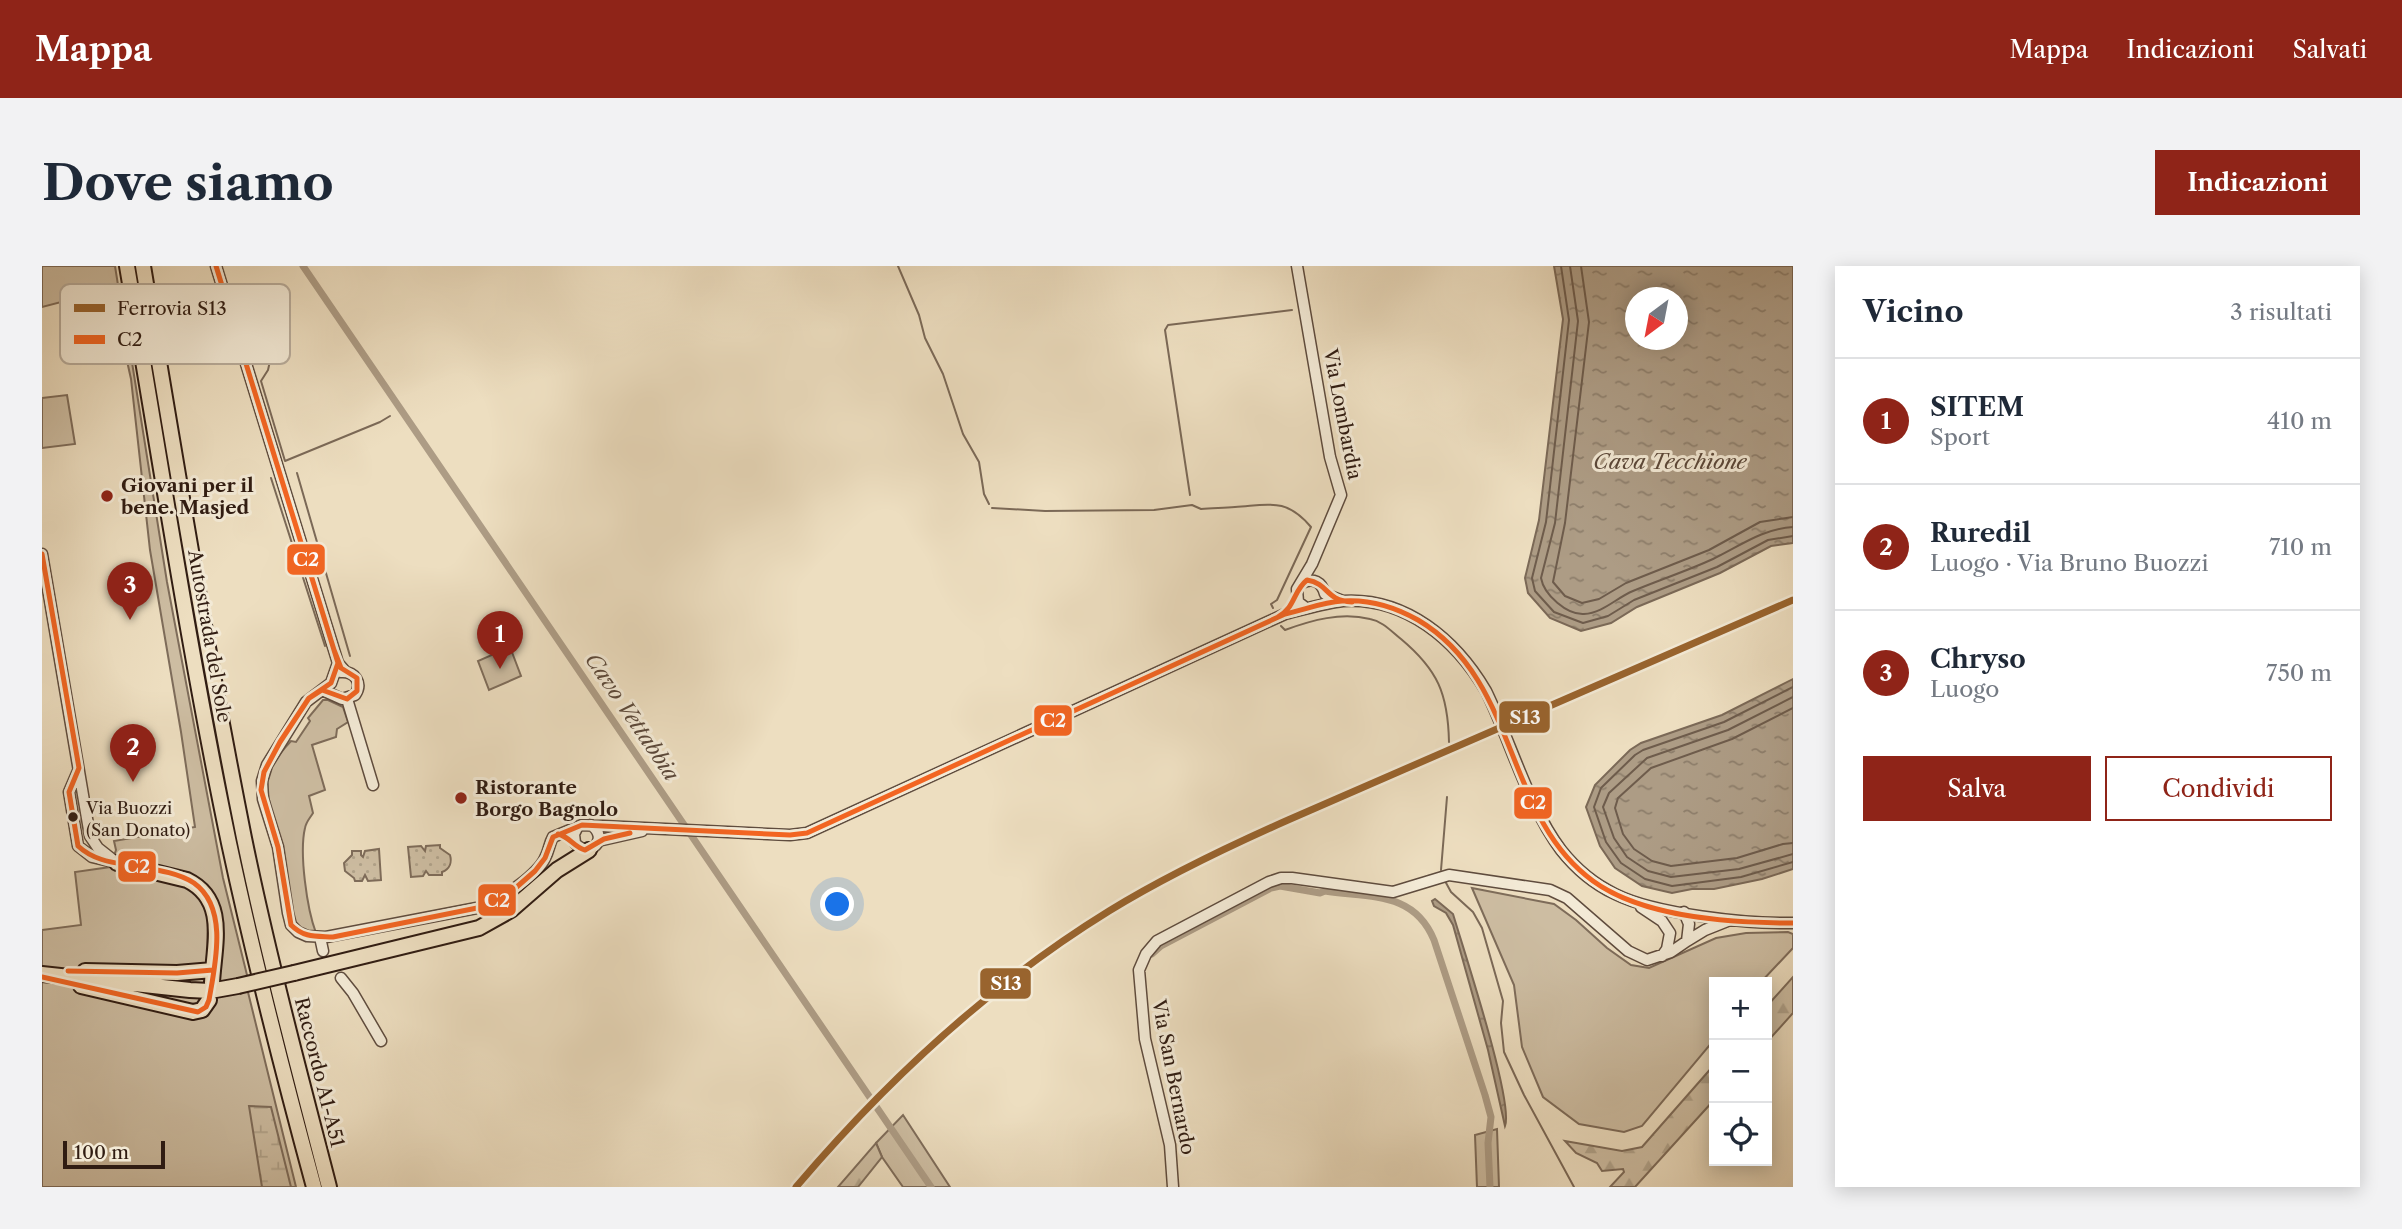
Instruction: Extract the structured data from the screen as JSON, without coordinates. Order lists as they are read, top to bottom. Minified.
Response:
{"streets":{"highway":["Autostrada del Sole","Raccordo A1-A51"],"street":["Via Lombardia","Via San Bernardo"]},"crossings":[["Autostrada del Sole","Raccordo A1-A51"]],"water":["Cava Tecchione","Cavo Vettabbia"],"places":["Giovani per il bene. Masjed","Ristorante Borgo Bagnolo","Via Buozzi (San Donato)"],"lines":["transit line C2","rail line S13"],"legend":["Ferrovia S13","C2"],"scale_bar":"100 m","north":"bottom left","page":{"header":"Mappa","nav":["Mappa","Indicazioni","Salvati"],"buttons":["Indicazioni",["Salva","Condividi"]],"title":"Dove siamo","heading":["Vicino","3 risultati"],"list":[{"mark":"1","name":"SITEM","note":"Sport","value":"410 m"},{"mark":"2","name":"Ruredil","note":"Luogo · Via Bruno Buozzi","value":"710 m"},{"mark":"3","name":"Chryso","note":"Luogo","value":"750 m"}],"pins":["3","1","2"],"map_buttons":["+","−"],"scale":"100 m"}}
